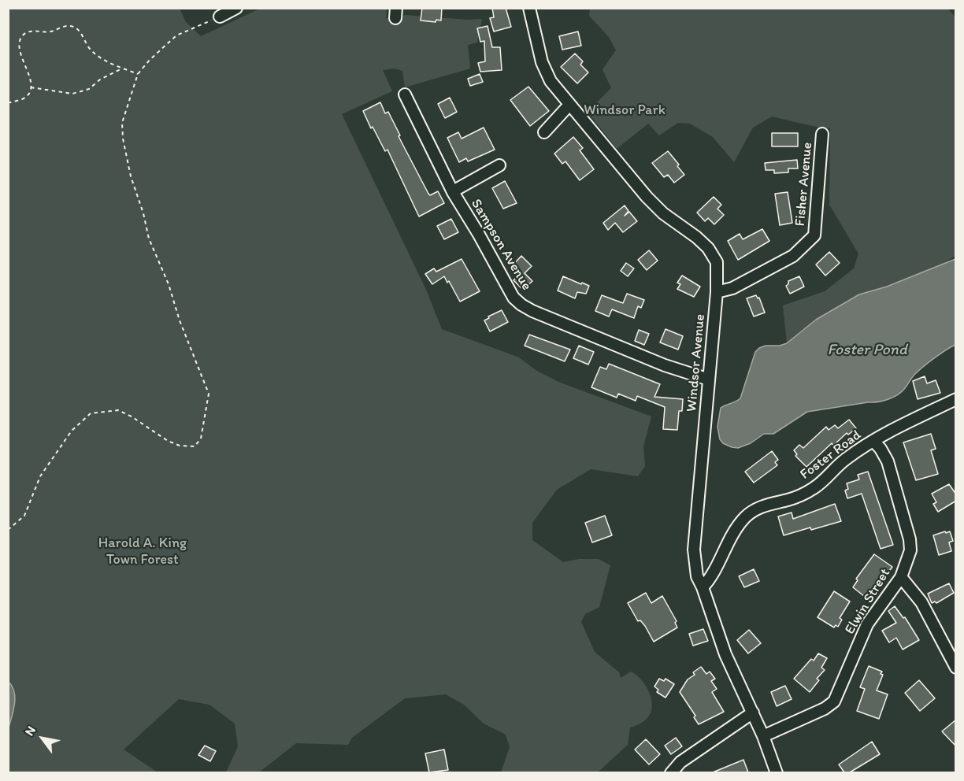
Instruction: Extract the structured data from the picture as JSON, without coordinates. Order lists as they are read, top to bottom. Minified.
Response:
{"streets":{"street":["Fisher Avenue","Sampson Avenue","Windsor Avenue","Foster Road","Elwin Street"]},"crossings":[["Fisher Avenue","Windsor Avenue"],["Sampson Avenue","Windsor Avenue"],["Windsor Avenue","Foster Road"],["Windsor Avenue","Elwin Street"],["Foster Road","Elwin Street"]],"water":["Foster Pond"],"parks":["Windsor Park","Harold A. King Town Forest"],"north":"top left"}
